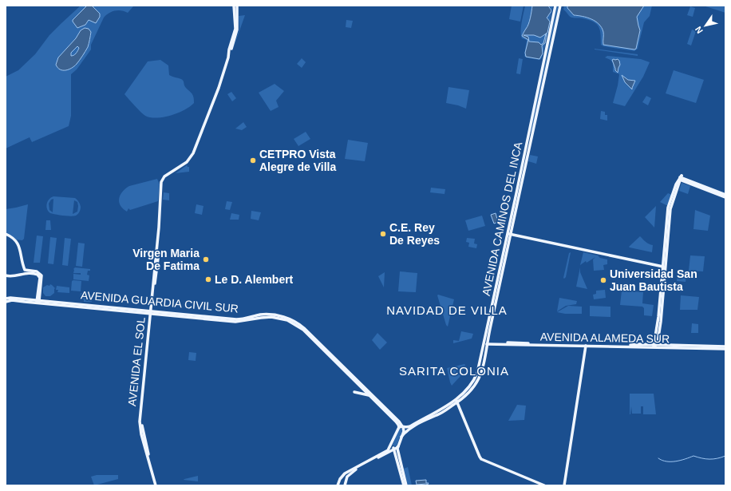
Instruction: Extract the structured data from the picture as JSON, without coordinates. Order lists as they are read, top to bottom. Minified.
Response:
{"streets":{"main road":["AVENIDA CAMINOS DEL INCA","AVENIDA GUARDIA CIVIL SUR","AVENIDA ALAMEDA SUR","AVENIDA EL SOL"]},"crossings":[["AVENIDA CAMINOS DEL INCA","AVENIDA ALAMEDA SUR"],["AVENIDA GUARDIA CIVIL SUR","AVENIDA EL SOL"]],"districts":["NAVIDAD DE VILLA","SARITA COLONIA"],"places":["CETPRO Vista Alegre de Villa","C.E. Rey De Reyes","Virgen Maria De Fatima","Le D. Alembert","Universidad San Juan Bautista"],"north":"bottom left"}
